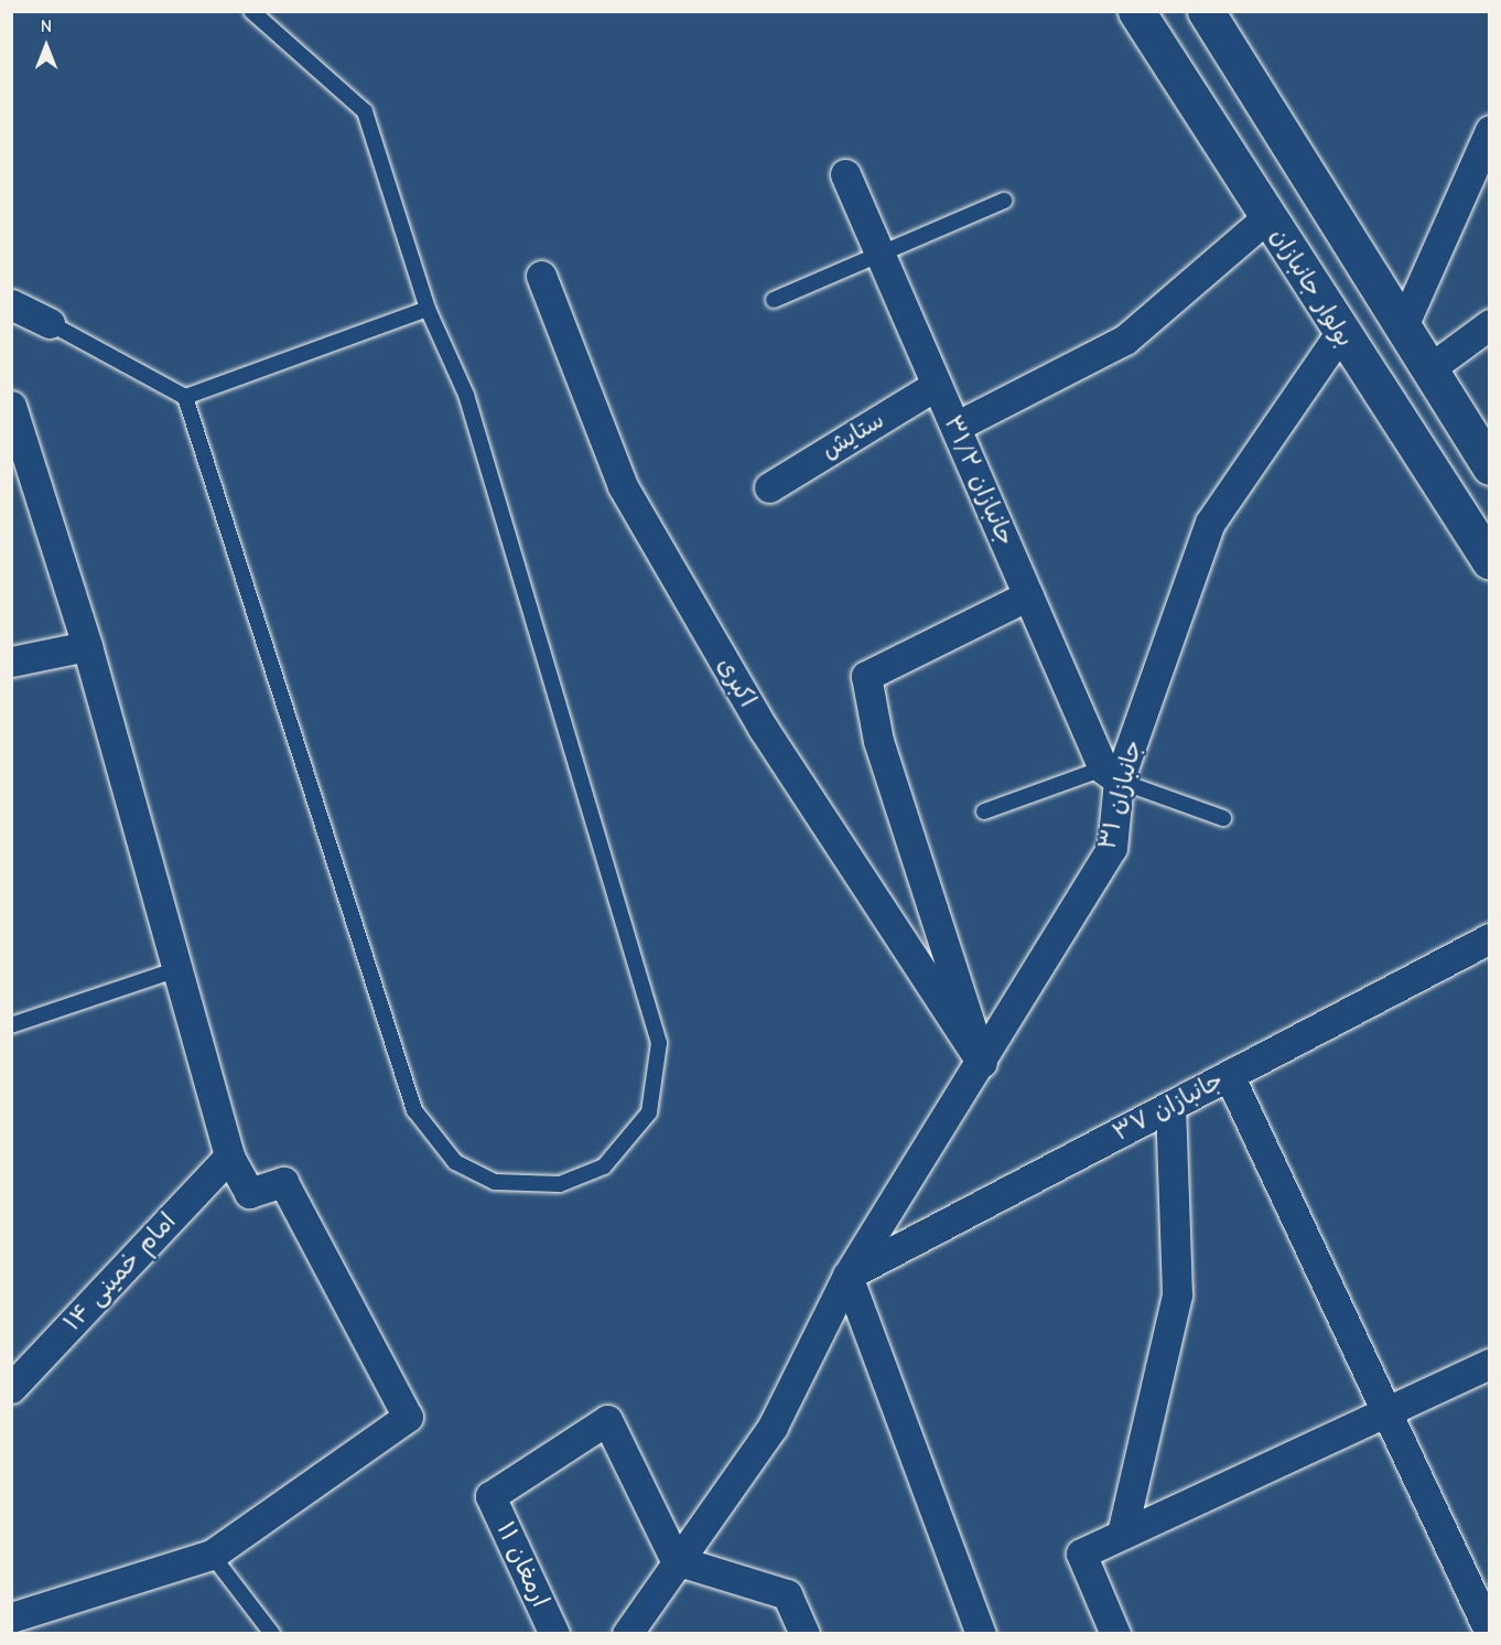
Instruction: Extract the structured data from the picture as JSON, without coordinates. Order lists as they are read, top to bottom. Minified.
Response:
{"streets":{"main road":["بولوار جانبازان"],"street":["ستایش","جانبازان ۳۱/۲","اکبری","جانبازان ۳۱","جانبازان ۳۷","امام خمینی ۱۴","ارمغان ۱۱"]},"crossings":[["بولوار جانبازان","جانبازان ۳۱"],["ستایش","جانبازان ۳۱/۲"],["جانبازان ۳۱/۲","جانبازان ۳۱"],["اکبری","جانبازان ۳۱"],["جانبازان ۳۱","جانبازان ۳۷"],["جانبازان ۳۱","ارمغان ۱۱"]],"north":"top"}
